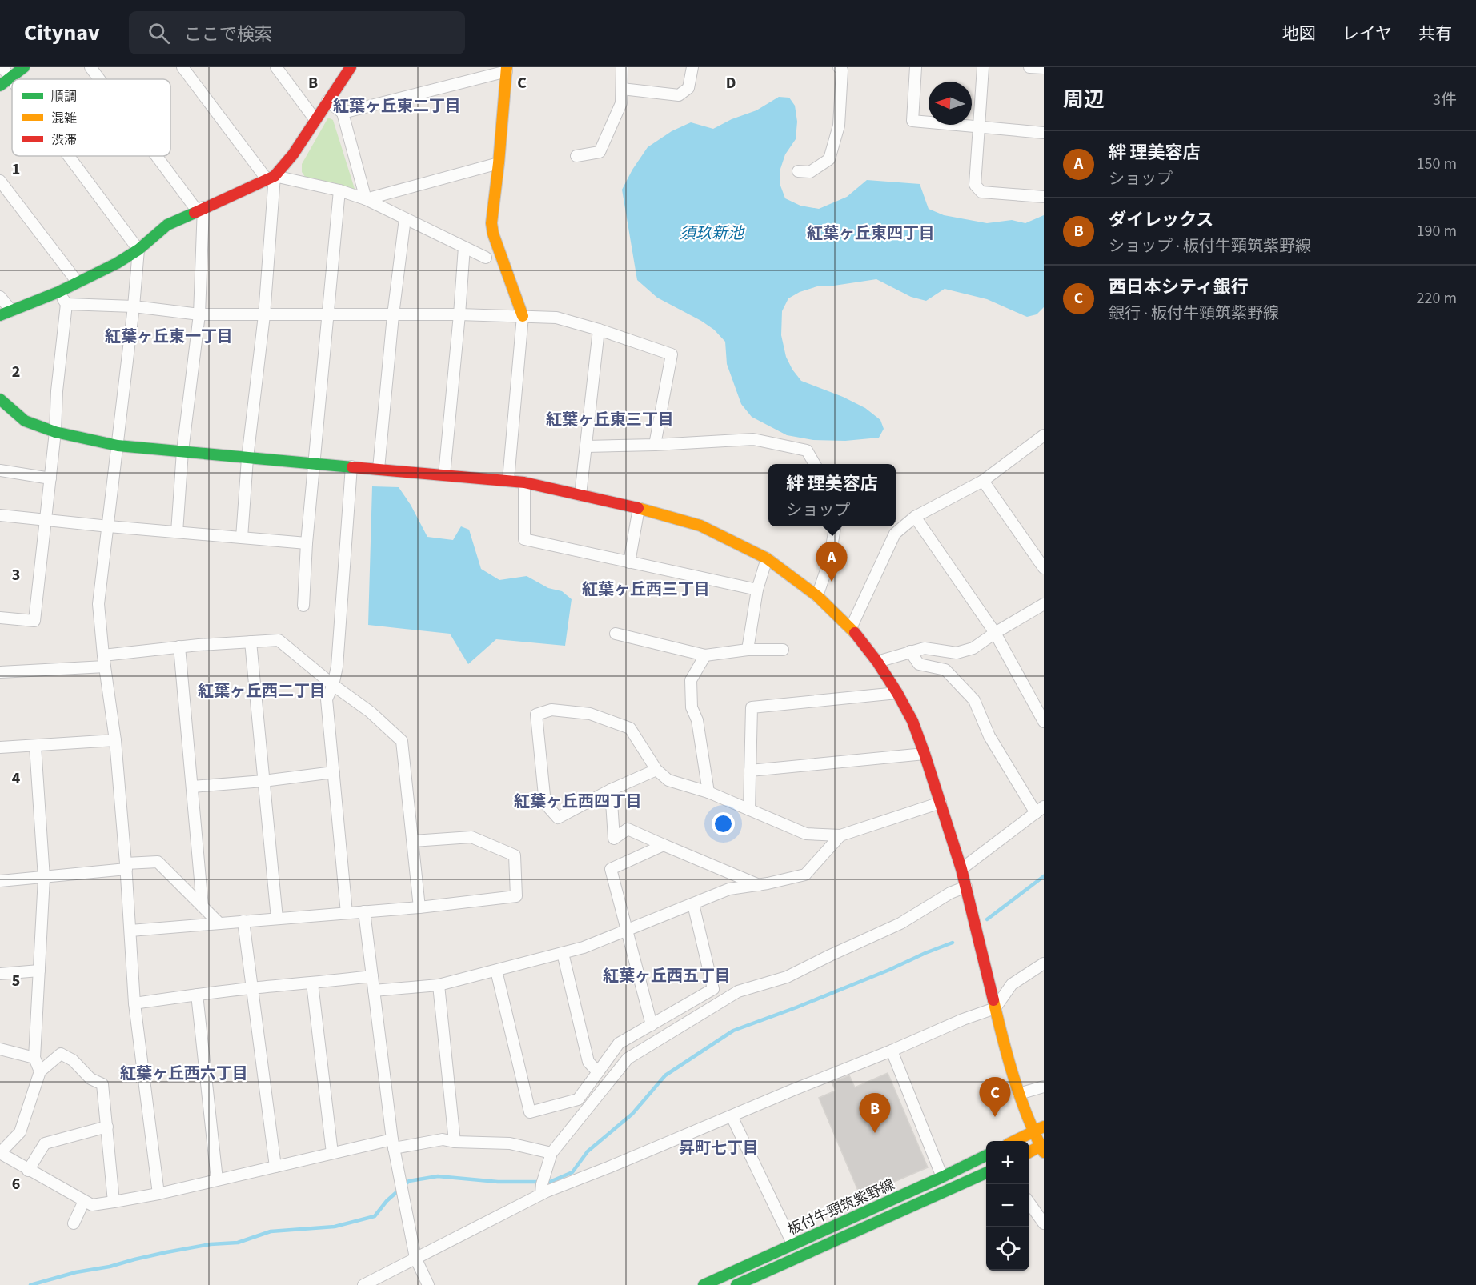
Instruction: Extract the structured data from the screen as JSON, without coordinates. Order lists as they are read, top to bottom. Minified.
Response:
{"streets":{"street":["板付牛頸筑紫野線"]},"districts":["紅葉ヶ丘東二丁目","紅葉ヶ丘東四丁目","紅葉ヶ丘東一丁目","紅葉ヶ丘東三丁目","紅葉ヶ丘西三丁目","紅葉ヶ丘西二丁目","紅葉ヶ丘西四丁目","紅葉ヶ丘西五丁目","紅葉ヶ丘西六丁目","昇町七丁目"],"water":["須玖新池"],"legend":["順調","混雑","渋滞"],"north":"left","page":{"header":"Citynav","search":"ここで検索","nav":["地図","レイヤ","共有"],"heading":["周辺","3件"],"list":[{"mark":"A","name":"絆 理美容店","note":"ショップ","value":"150 m"},{"mark":"B","name":"ダイレックス","note":"ショップ · 板付牛頸筑紫野線","value":"190 m"},{"mark":"C","name":"西日本シティ銀行","note":"銀行 · 板付牛頸筑紫野線","value":"220 m"}],"popup":["絆 理美容店","ショップ"],"pins":["A","C","B"],"map_buttons":["+","−"]},"grid":{"columns":["B","C","D"],"rows":["1","2","3","4","5","6"]}}
